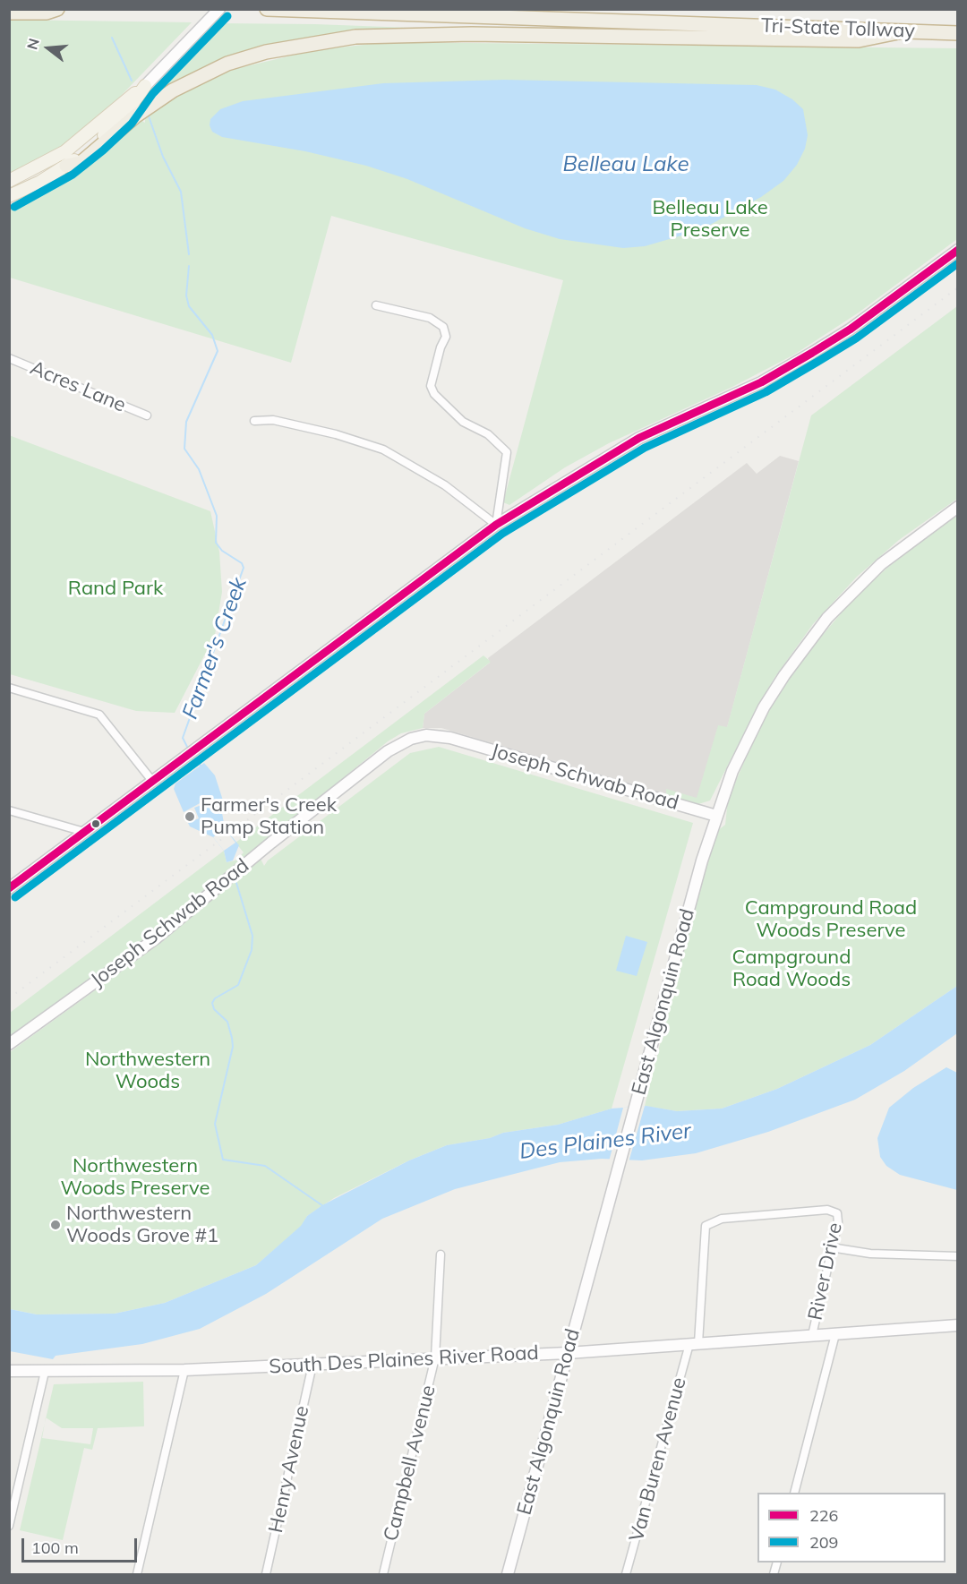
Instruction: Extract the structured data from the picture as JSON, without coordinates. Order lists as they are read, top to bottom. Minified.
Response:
{"streets":{"highway":["Tri-State Tollway"],"main road":["Joseph Schwab Road","East Algonquin Road","South Des Plaines River Road"],"street":["Acres Lane","River Drive","Van Buren Avenue","Campbell Avenue","Henry Avenue"]},"crossings":[["Joseph Schwab Road","East Algonquin Road"],["East Algonquin Road","South Des Plaines River Road"],["River Drive","South Des Plaines River Road"],["River Drive","Van Buren Avenue"],["South Des Plaines River Road","Van Buren Avenue"],["South Des Plaines River Road","Campbell Avenue"],["South Des Plaines River Road","Henry Avenue"]],"water":["Belleau Lake","Farmer's Creek","Des Plaines River"],"parks":["Belleau Lake Preserve","Rand Park","Campground Road Woods Preserve","Campground Road Woods","Northwestern Woods","Northwestern Woods Preserve"],"places":["Farmer's Creek Pump Station","Northwestern Woods Grove #1"],"lines":["transit line 209","transit line 226"],"legend":["226","209"],"scale_bar":"100 m","north":"left"}
